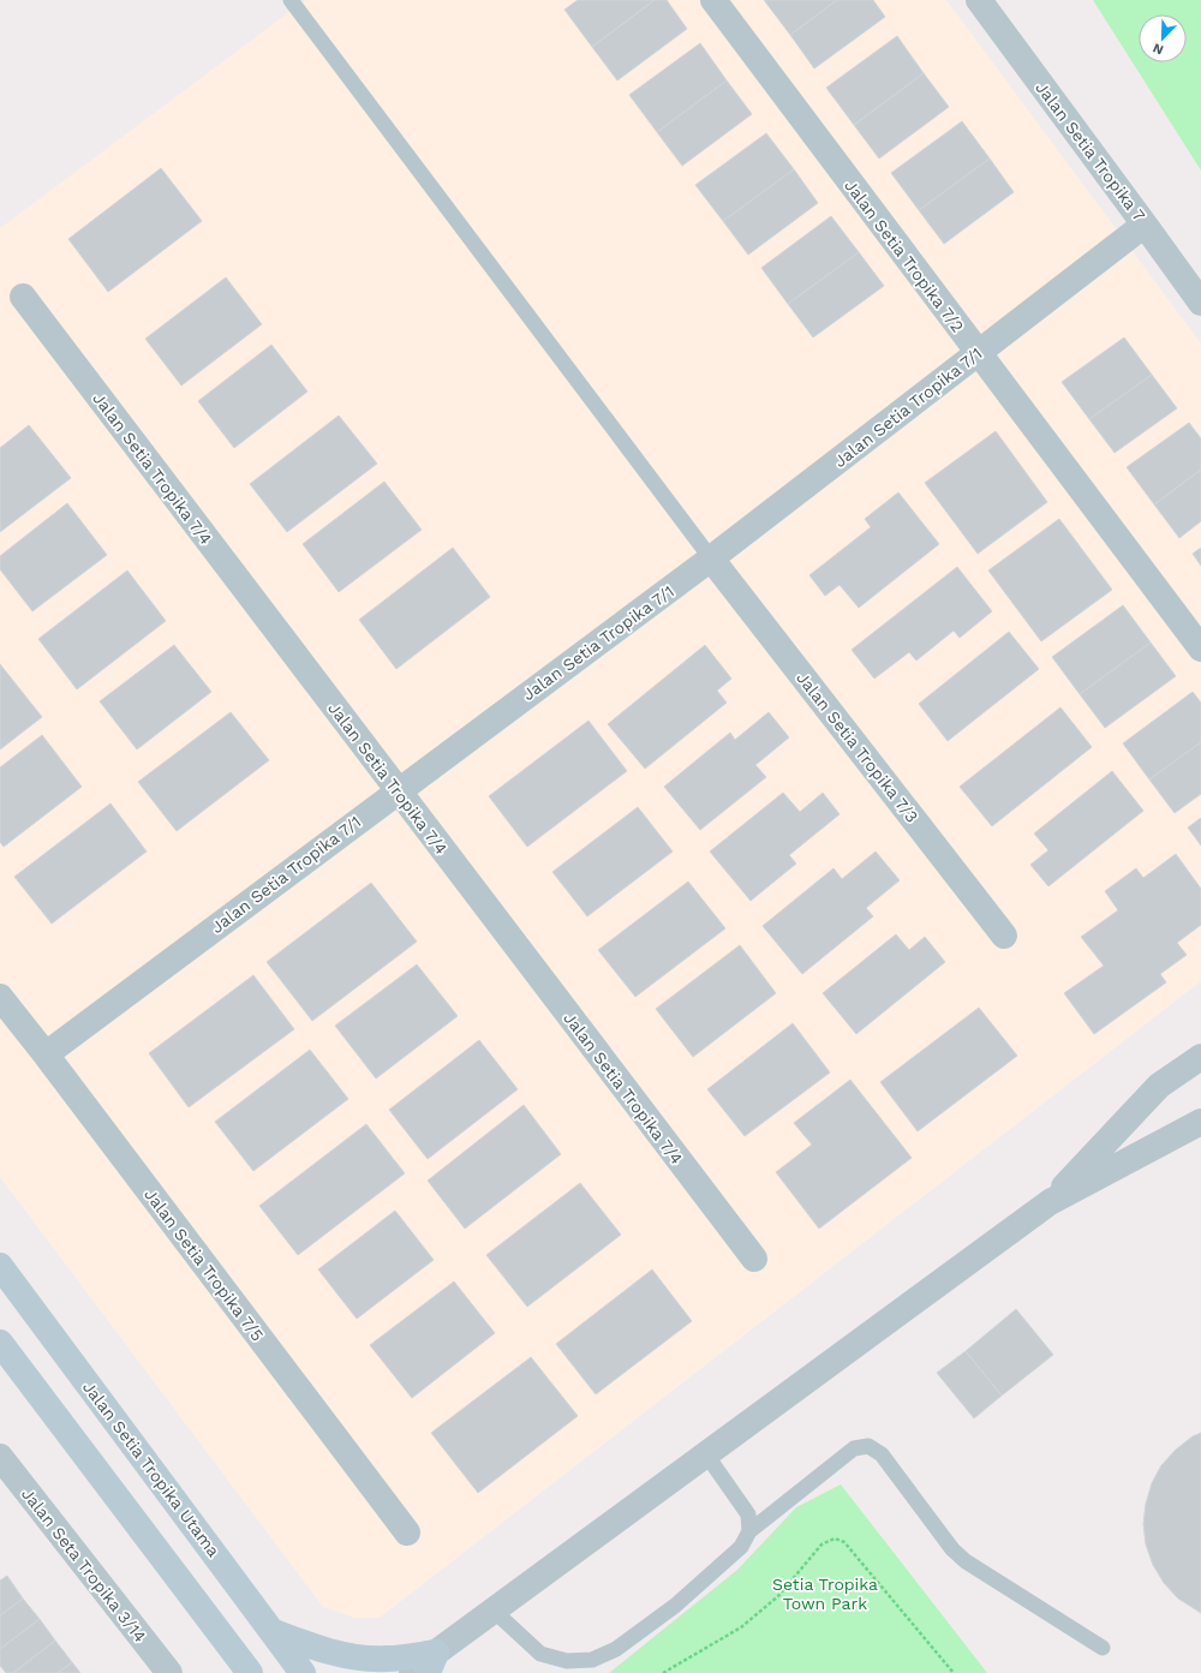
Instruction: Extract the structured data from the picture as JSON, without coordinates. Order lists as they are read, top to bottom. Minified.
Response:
{"streets":{"main road":["Jalan Setia Tropika Utama"],"street":["Jalan Setia Tropika 7","Jalan Setia Tropika 7/2","Jalan Setia Tropika 7/1","Jalan Setia Tropika 7/4","Jalan Setia Tropika 7/3","Jalan Setia Tropika 7/5","Jalan Seta Tropika 3/14"]},"crossings":[["Jalan Setia Tropika 7","Jalan Setia Tropika 7/1"],["Jalan Setia Tropika 7/2","Jalan Setia Tropika 7/1"],["Jalan Setia Tropika 7/1","Jalan Setia Tropika 7/4"],["Jalan Setia Tropika 7/1","Jalan Setia Tropika 7/3"],["Jalan Setia Tropika 7/1","Jalan Setia Tropika 7/5"]],"parks":["Setia Tropika Town Park"],"north":"bottom left"}
